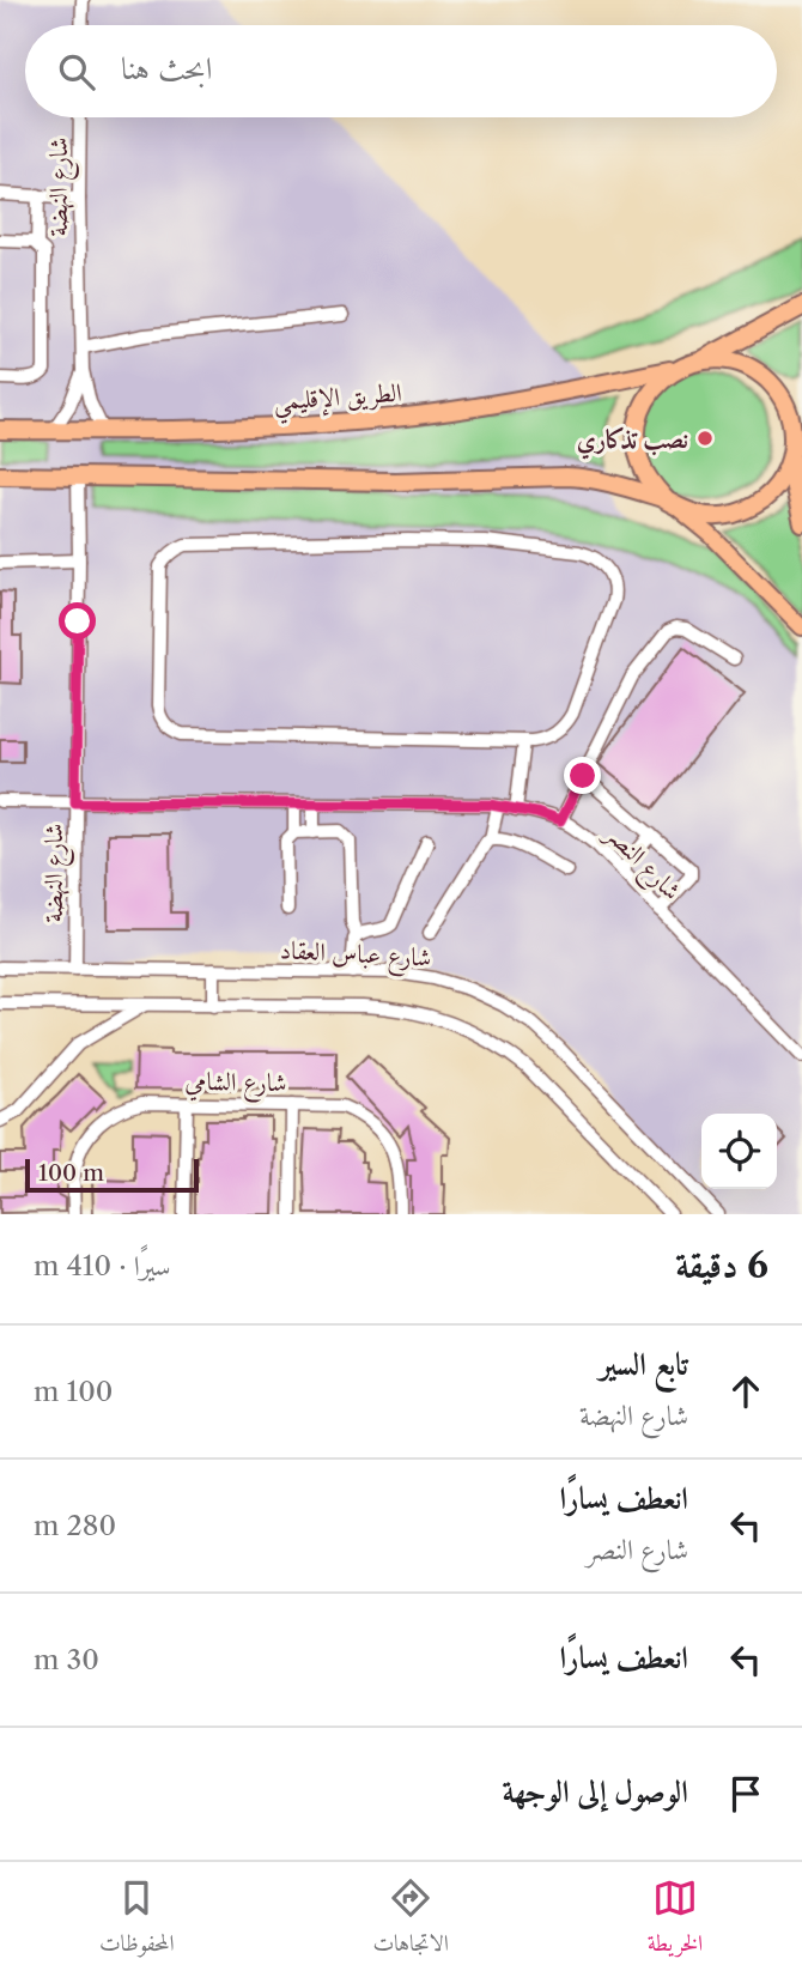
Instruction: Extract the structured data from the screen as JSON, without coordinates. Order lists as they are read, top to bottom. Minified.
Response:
{"streets":{"highway":["الطريق الإقليمي"],"street":["شارع النهضة","شارع النصر","شارع عباس العقاد","شارع الشامي"]},"crossings":[["شارع النهضة","الطريق الإقليمي"],["شارع النهضة","شارع النصر"],["شارع النهضة","شارع عباس العقاد"]],"places":["نصب تذكاري"],"scale_bar":"100 m","page":{"search":"ابحث هنا","scale":"100 m","heading":["6 دقيقة","سيرًا · 410 m"],"list":[["تابع السير","شارع النهضة","100 m"],["انعطف يسارًا","شارع النصر","280 m"],["انعطف يسارًا","30 m"],"الوصول إلى الوجهة"],"nav":["الخريطة","الاتجاهات","المحفوظات"]}}
